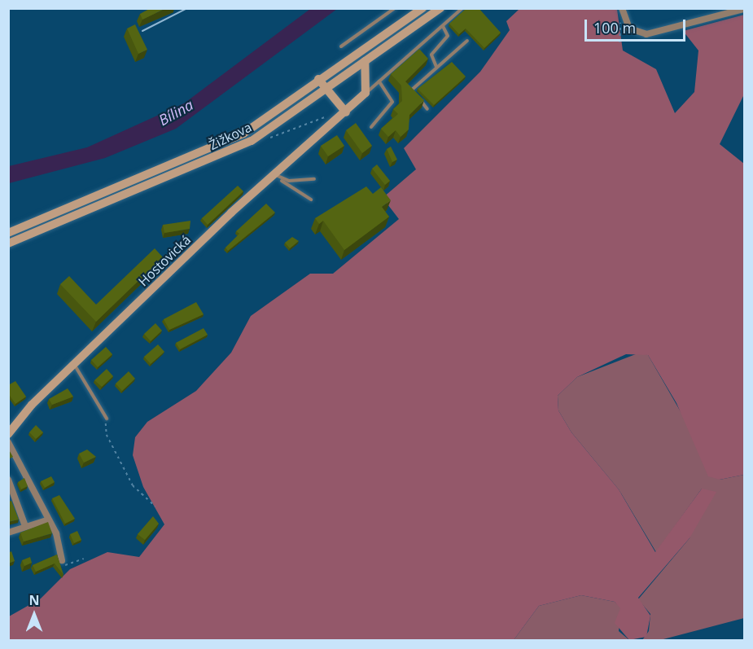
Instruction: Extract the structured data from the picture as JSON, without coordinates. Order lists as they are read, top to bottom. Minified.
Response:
{"streets":{"main road":["Žižkova","Hostovická"]},"water":["Bílina"],"scale_bar":"100 m","north":"top"}
